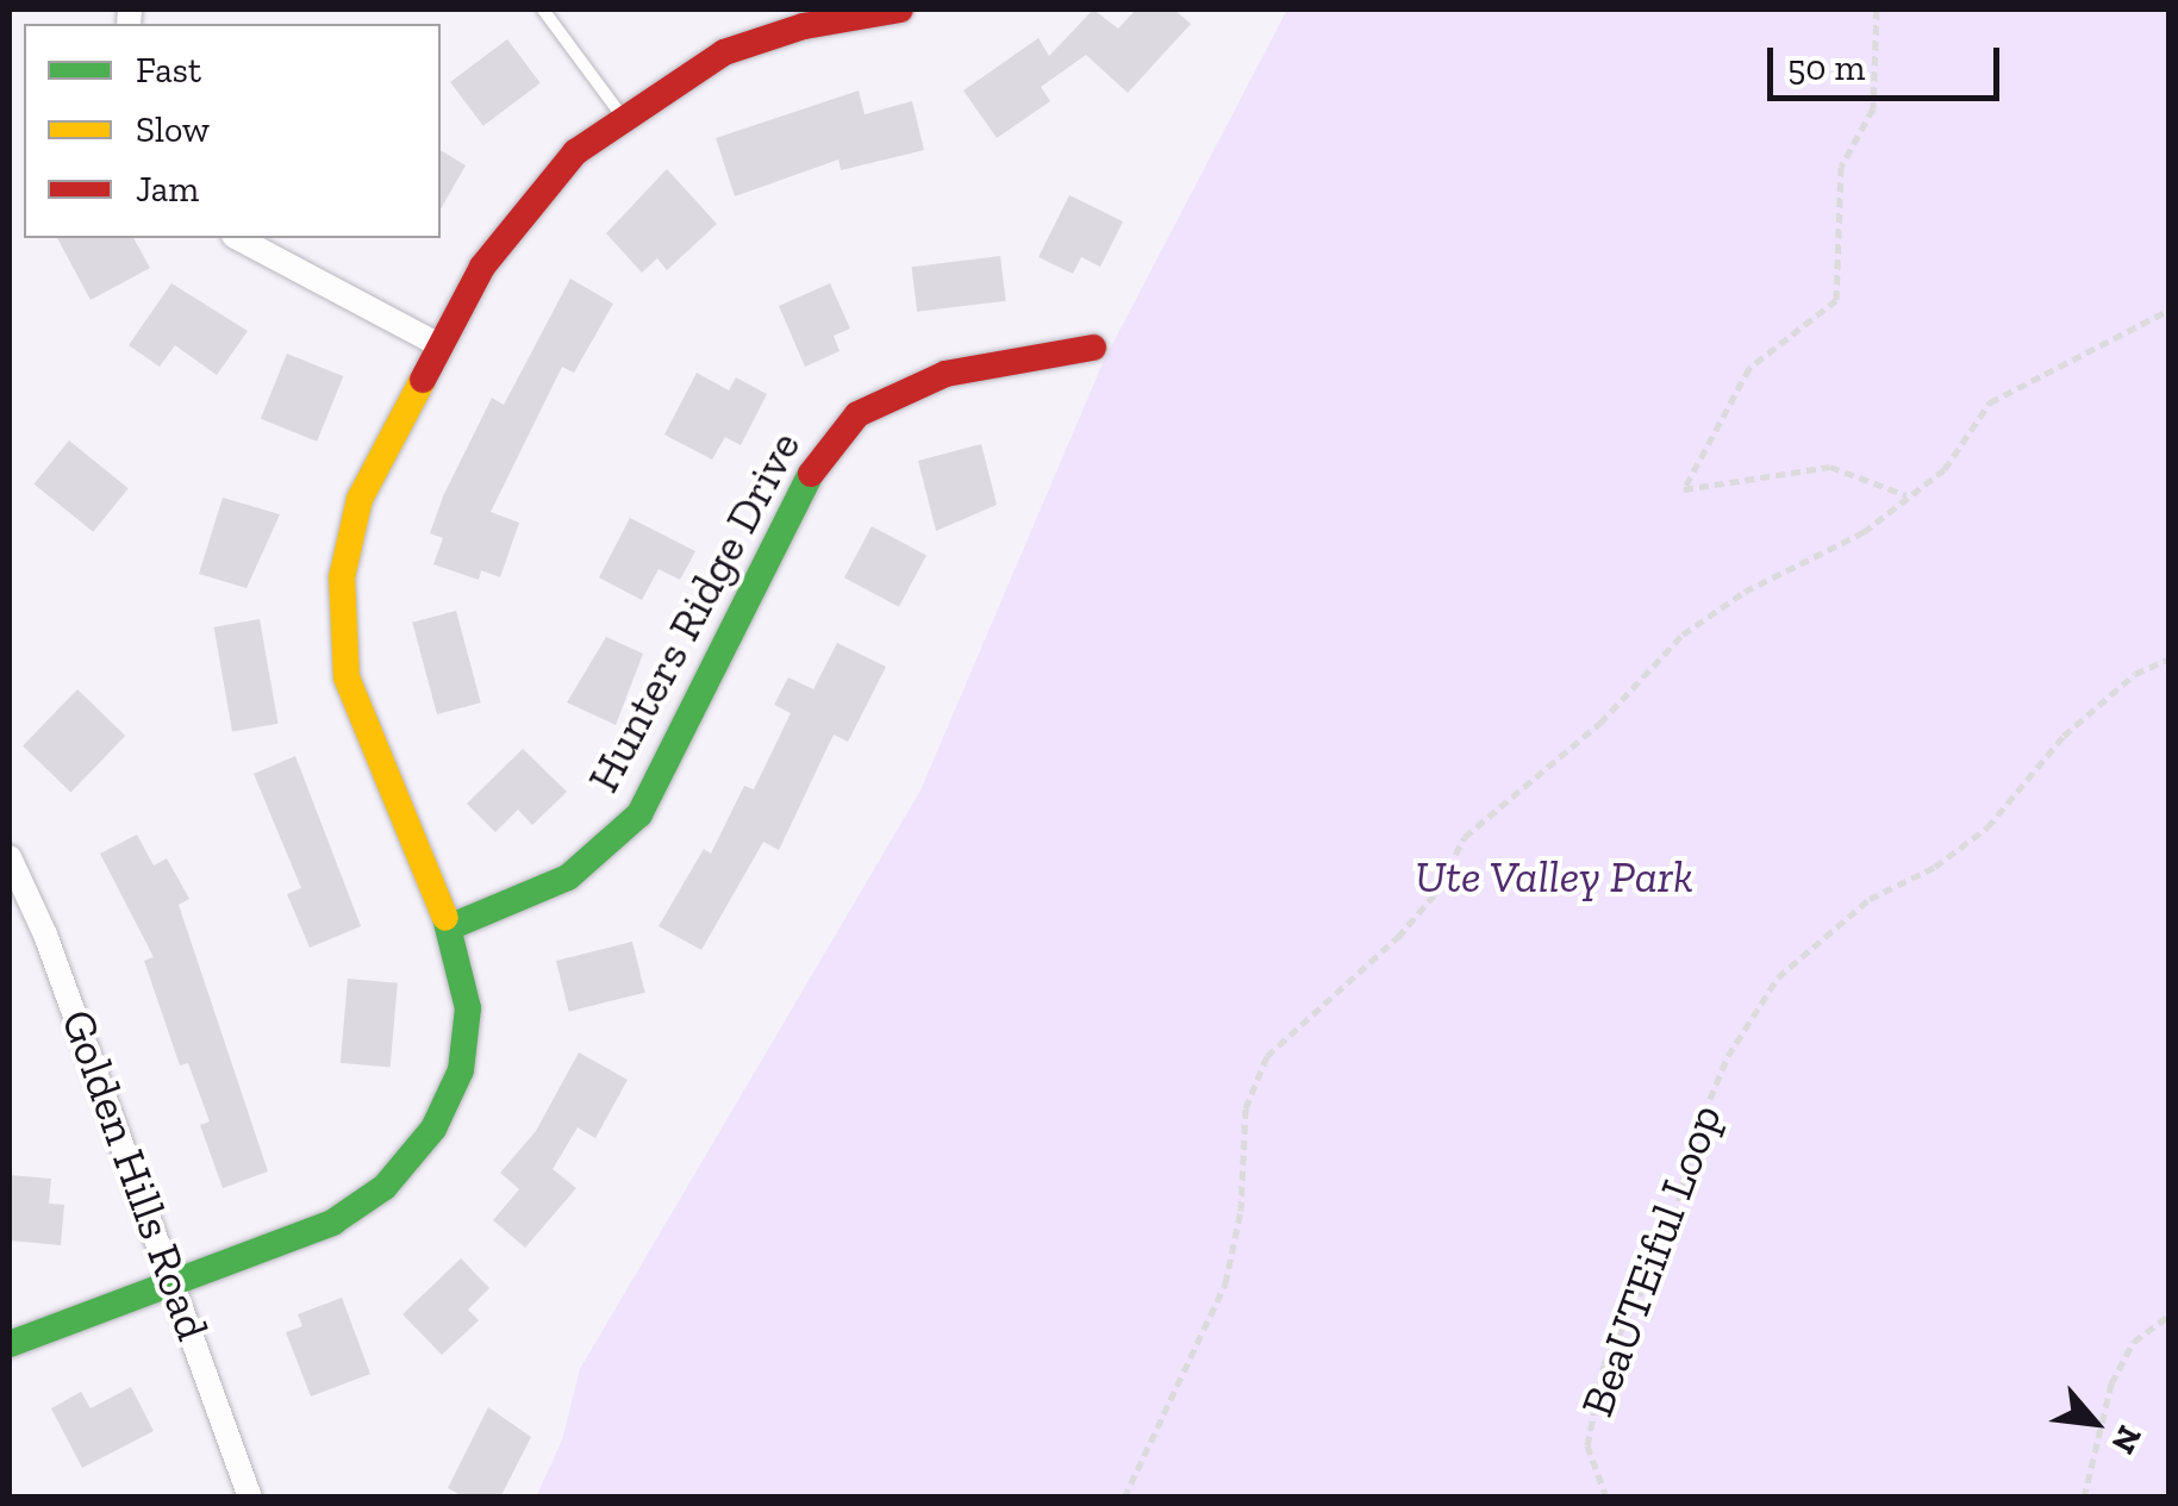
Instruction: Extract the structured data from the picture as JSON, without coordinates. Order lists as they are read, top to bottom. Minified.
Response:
{"streets":{"street":["Hunters Ridge Drive","Golden Hills Road"],"path":["BeaUTEiful Loop"]},"parks":["Ute Valley Park"],"legend":["Fast","Slow","Jam"],"scale_bar":"50 m","north":"bottom right"}
